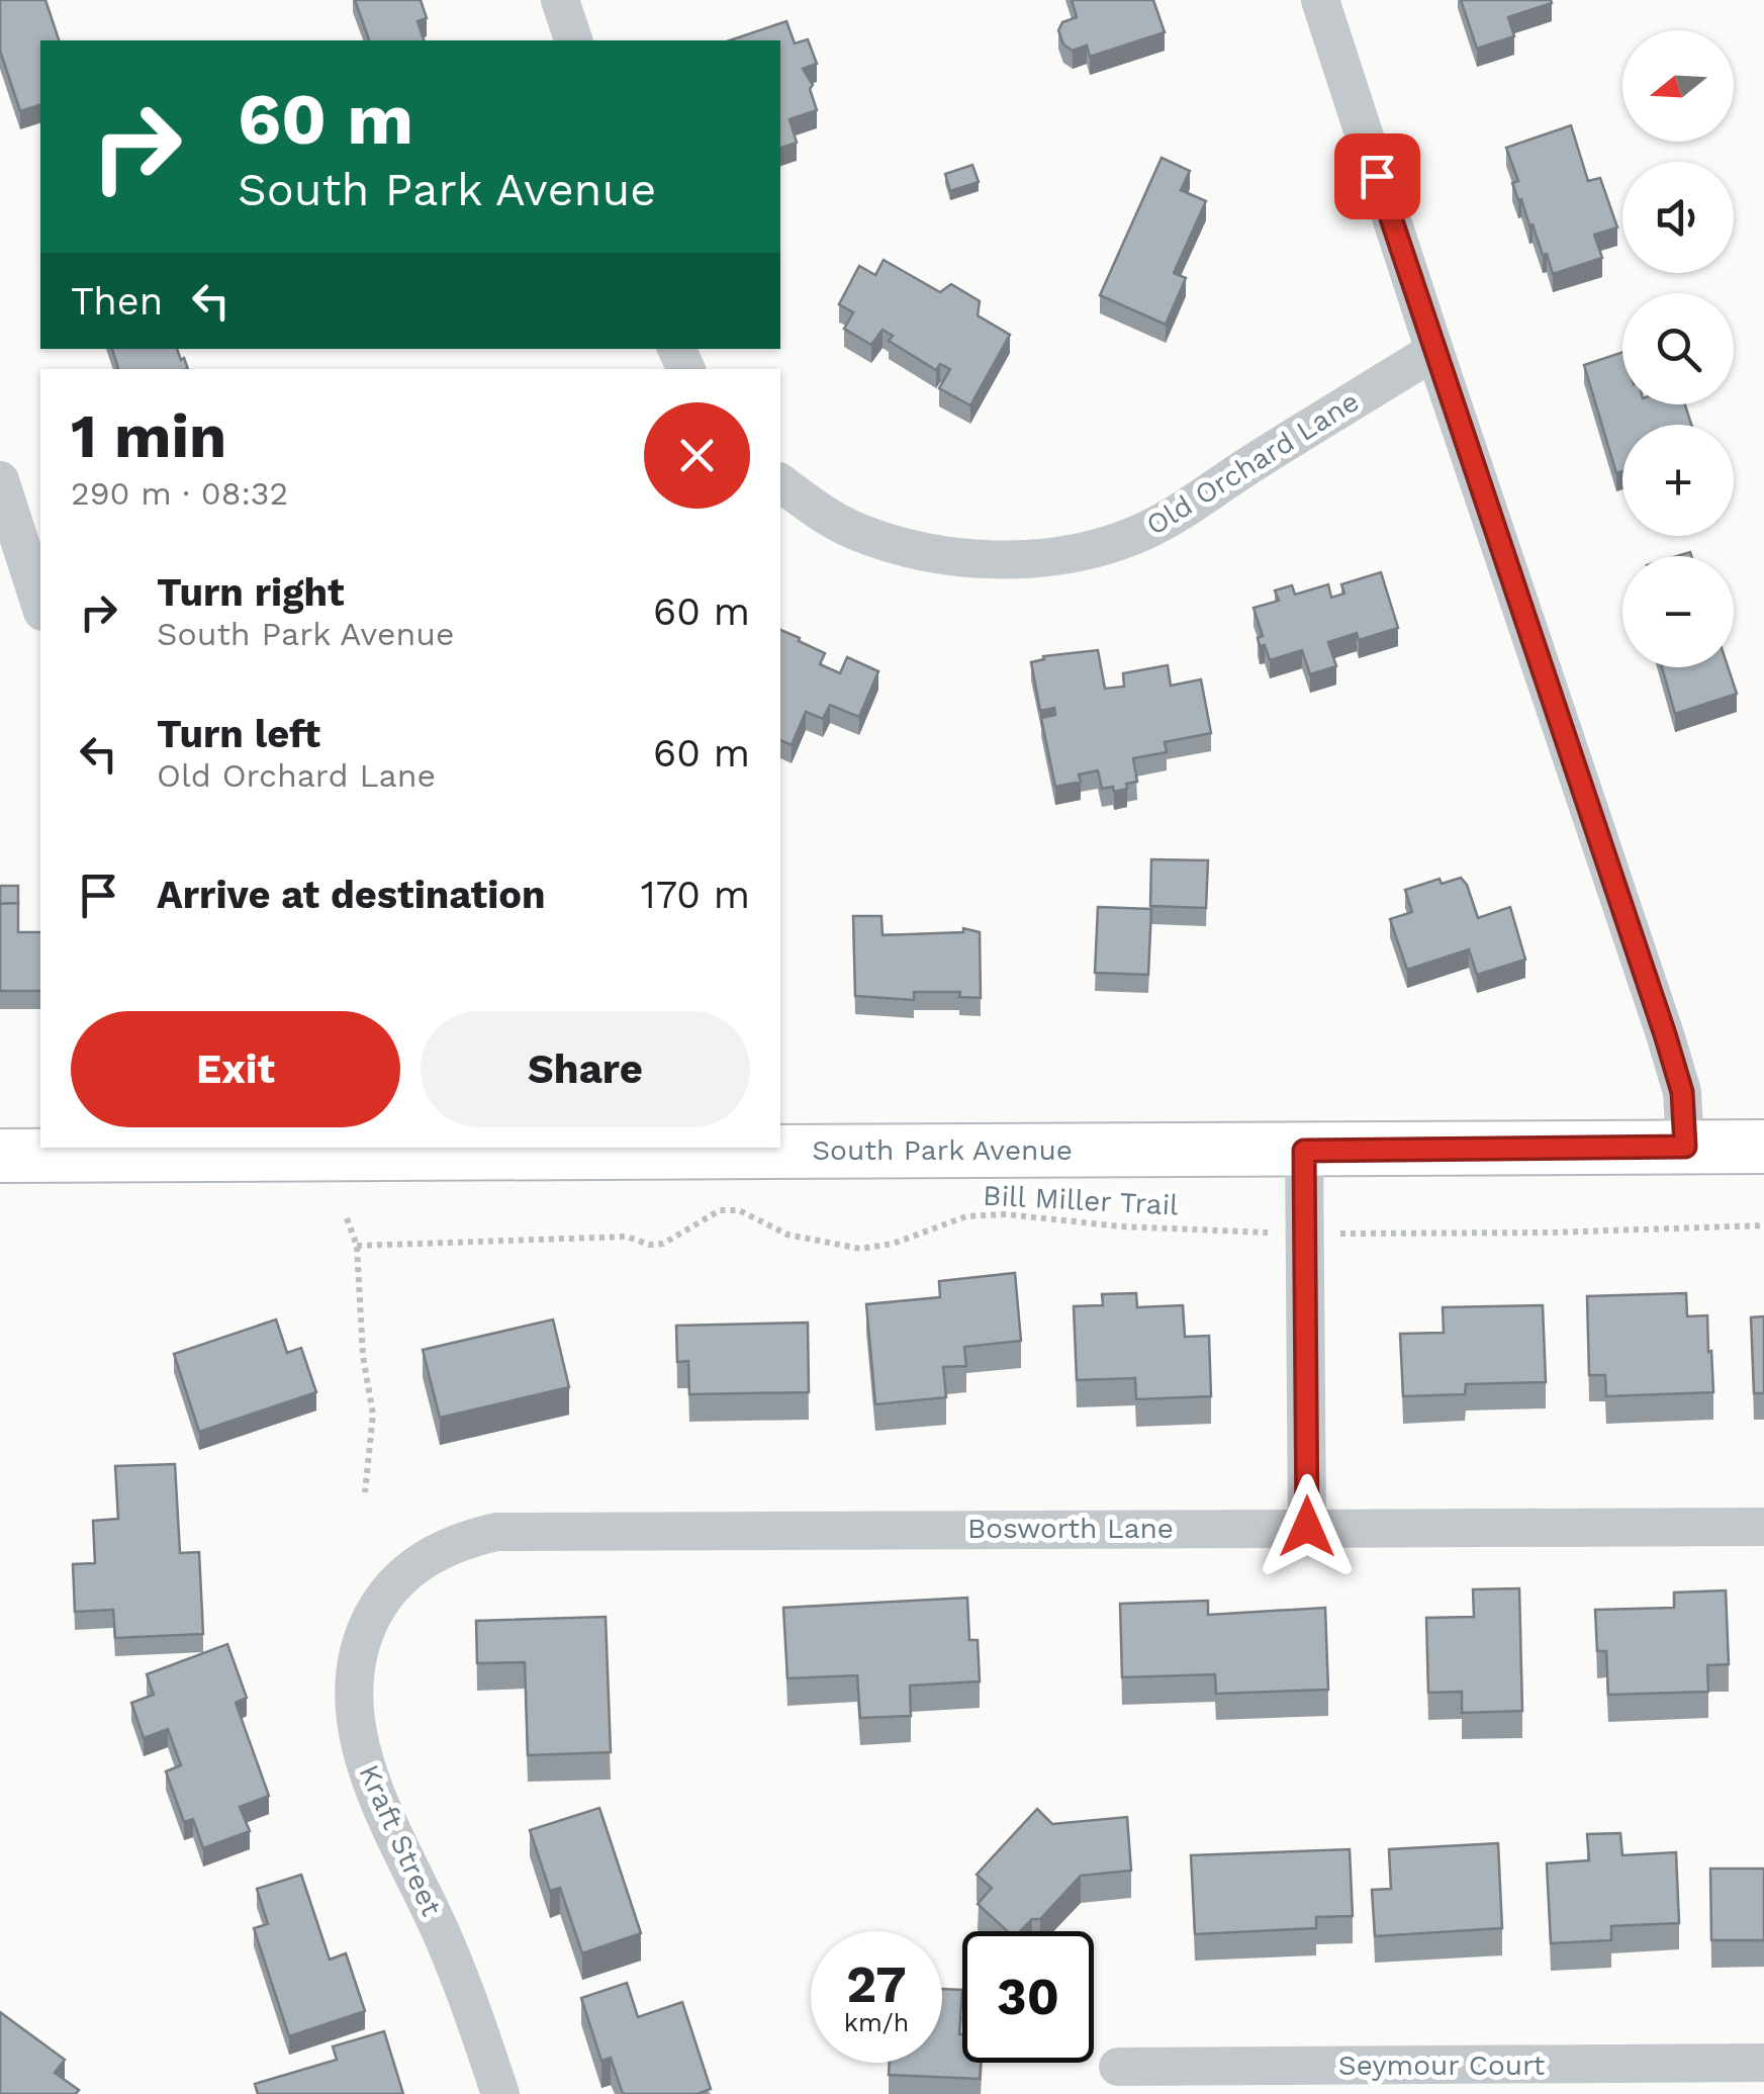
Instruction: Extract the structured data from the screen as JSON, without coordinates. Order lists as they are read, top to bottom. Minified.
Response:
{"streets":{"main road":["South Park Avenue"],"street":["Old Orchard Lane","Bosworth Lane","Kraft Street","Seymour Court"],"path":["Bill Miller Trail"]},"crossings":[["Bosworth Lane","Kraft Street"]],"north":"left","page":{"map_buttons":["+","−"],"turn":["60 m","South Park Avenue"],"then":"Then","heading":["1 min","290 m · 08:32"],"list":[{"name":"Turn right","note":"South Park Avenue","value":"60 m"},{"name":"Turn left","note":"Old Orchard Lane","value":"60 m"},{"name":"Arrive at destination","value":"170 m"}],"buttons":["Exit","Share"],"speed":"27 km/h","limit":"30"}}
